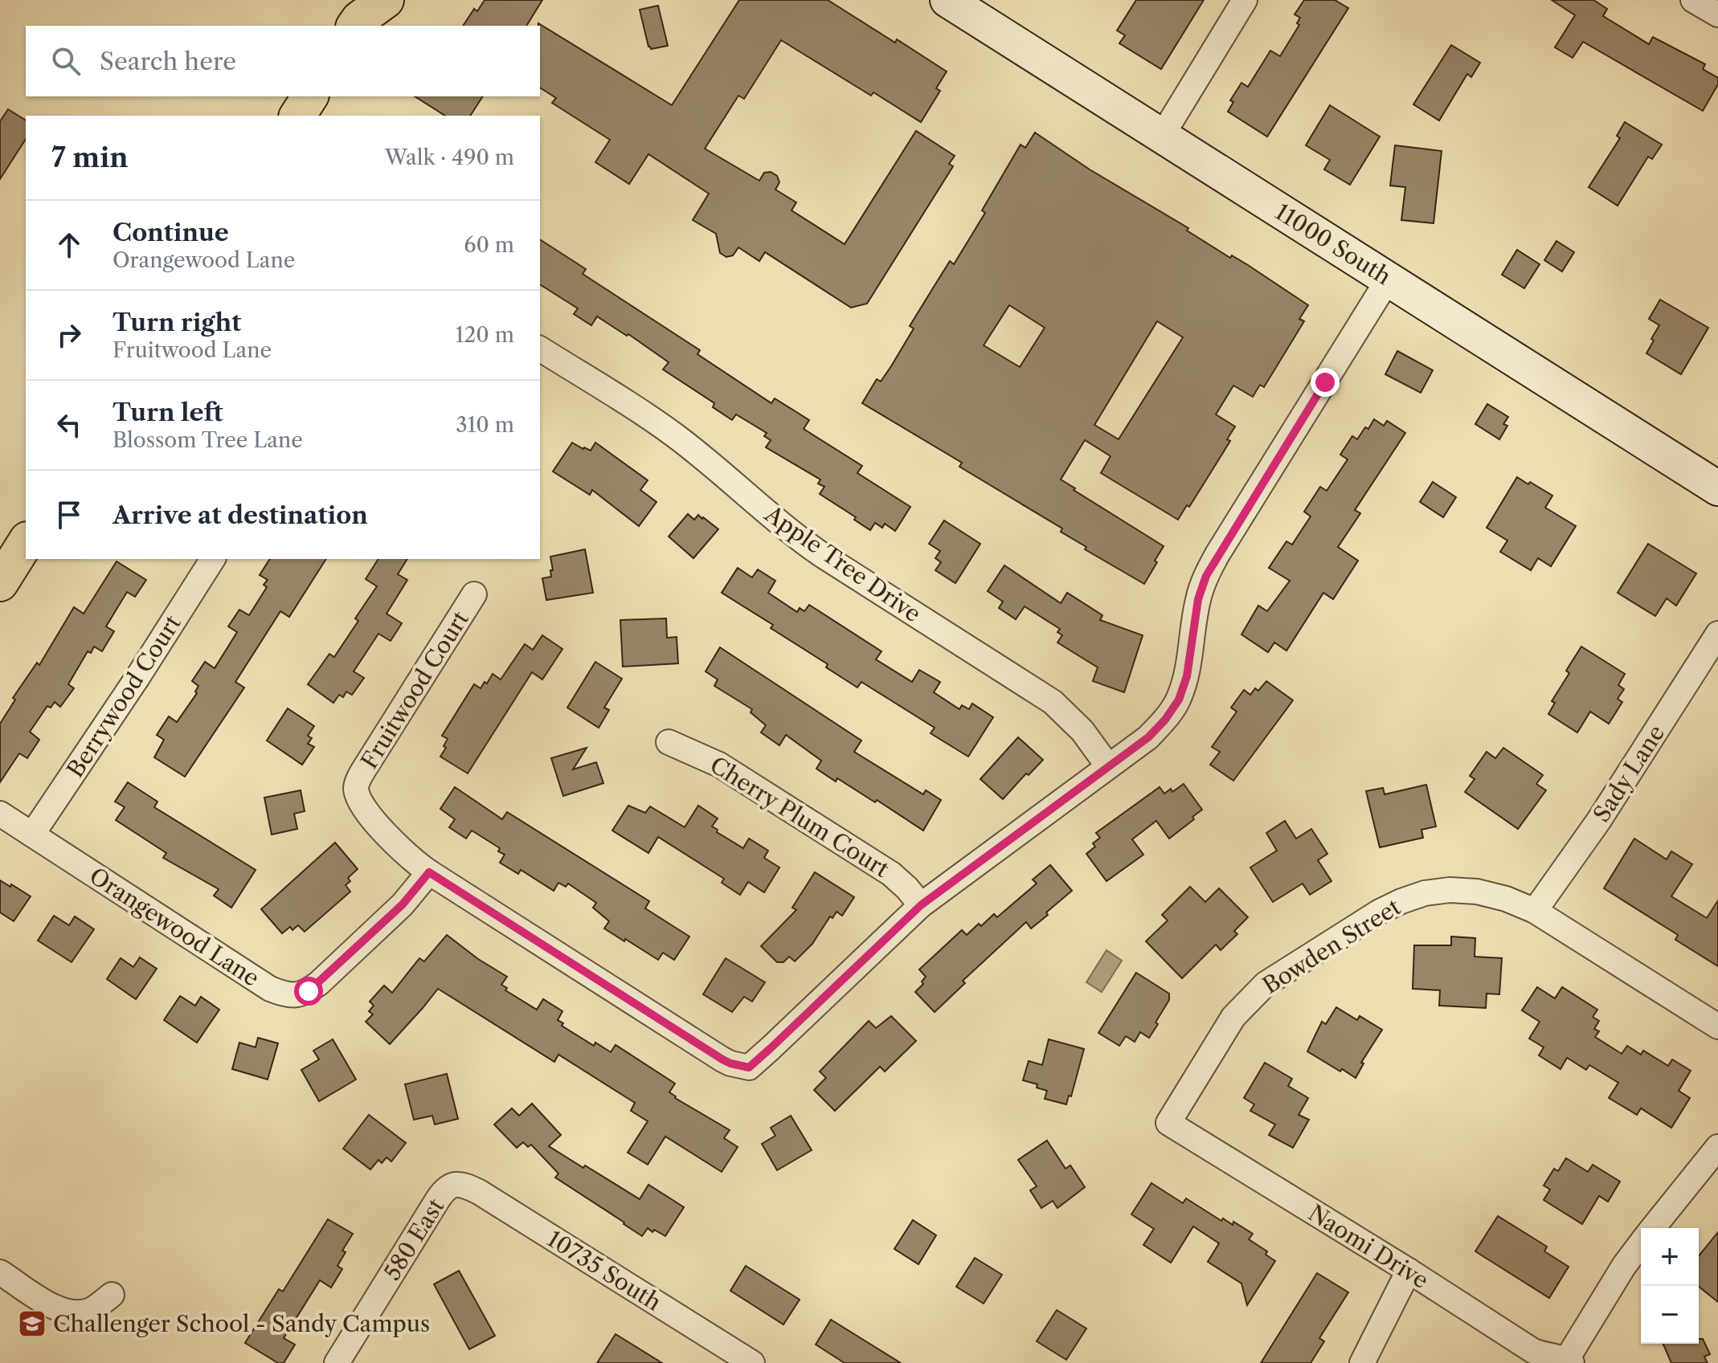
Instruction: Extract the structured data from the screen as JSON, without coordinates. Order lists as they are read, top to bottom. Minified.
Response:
{"streets":{"street":["11000 South","Apple Tree Drive","Fruitwood Court","Berrywood Court","Sady Lane","Cherry Plum Court","Orangewood Lane","Bowden Street","580 East","Naomi Drive","10735 South"]},"crossings":[["Fruitwood Court","Orangewood Lane"],["Berrywood Court","Orangewood Lane"],["Sady Lane","Bowden Street"],["Bowden Street","Naomi Drive"],["580 East","10735 South"]],"places":{"school or university":["Challenger School - Sandy Campus"]},"page":{"search":"Search here","heading":["7 min","Walk · 490 m"],"list":[["Continue","Orangewood Lane","60 m"],["Turn right","Fruitwood Lane","120 m"],["Turn left","Blossom Tree Lane","310 m"],"Arrive at destination"],"map_buttons":["+","−"]}}
